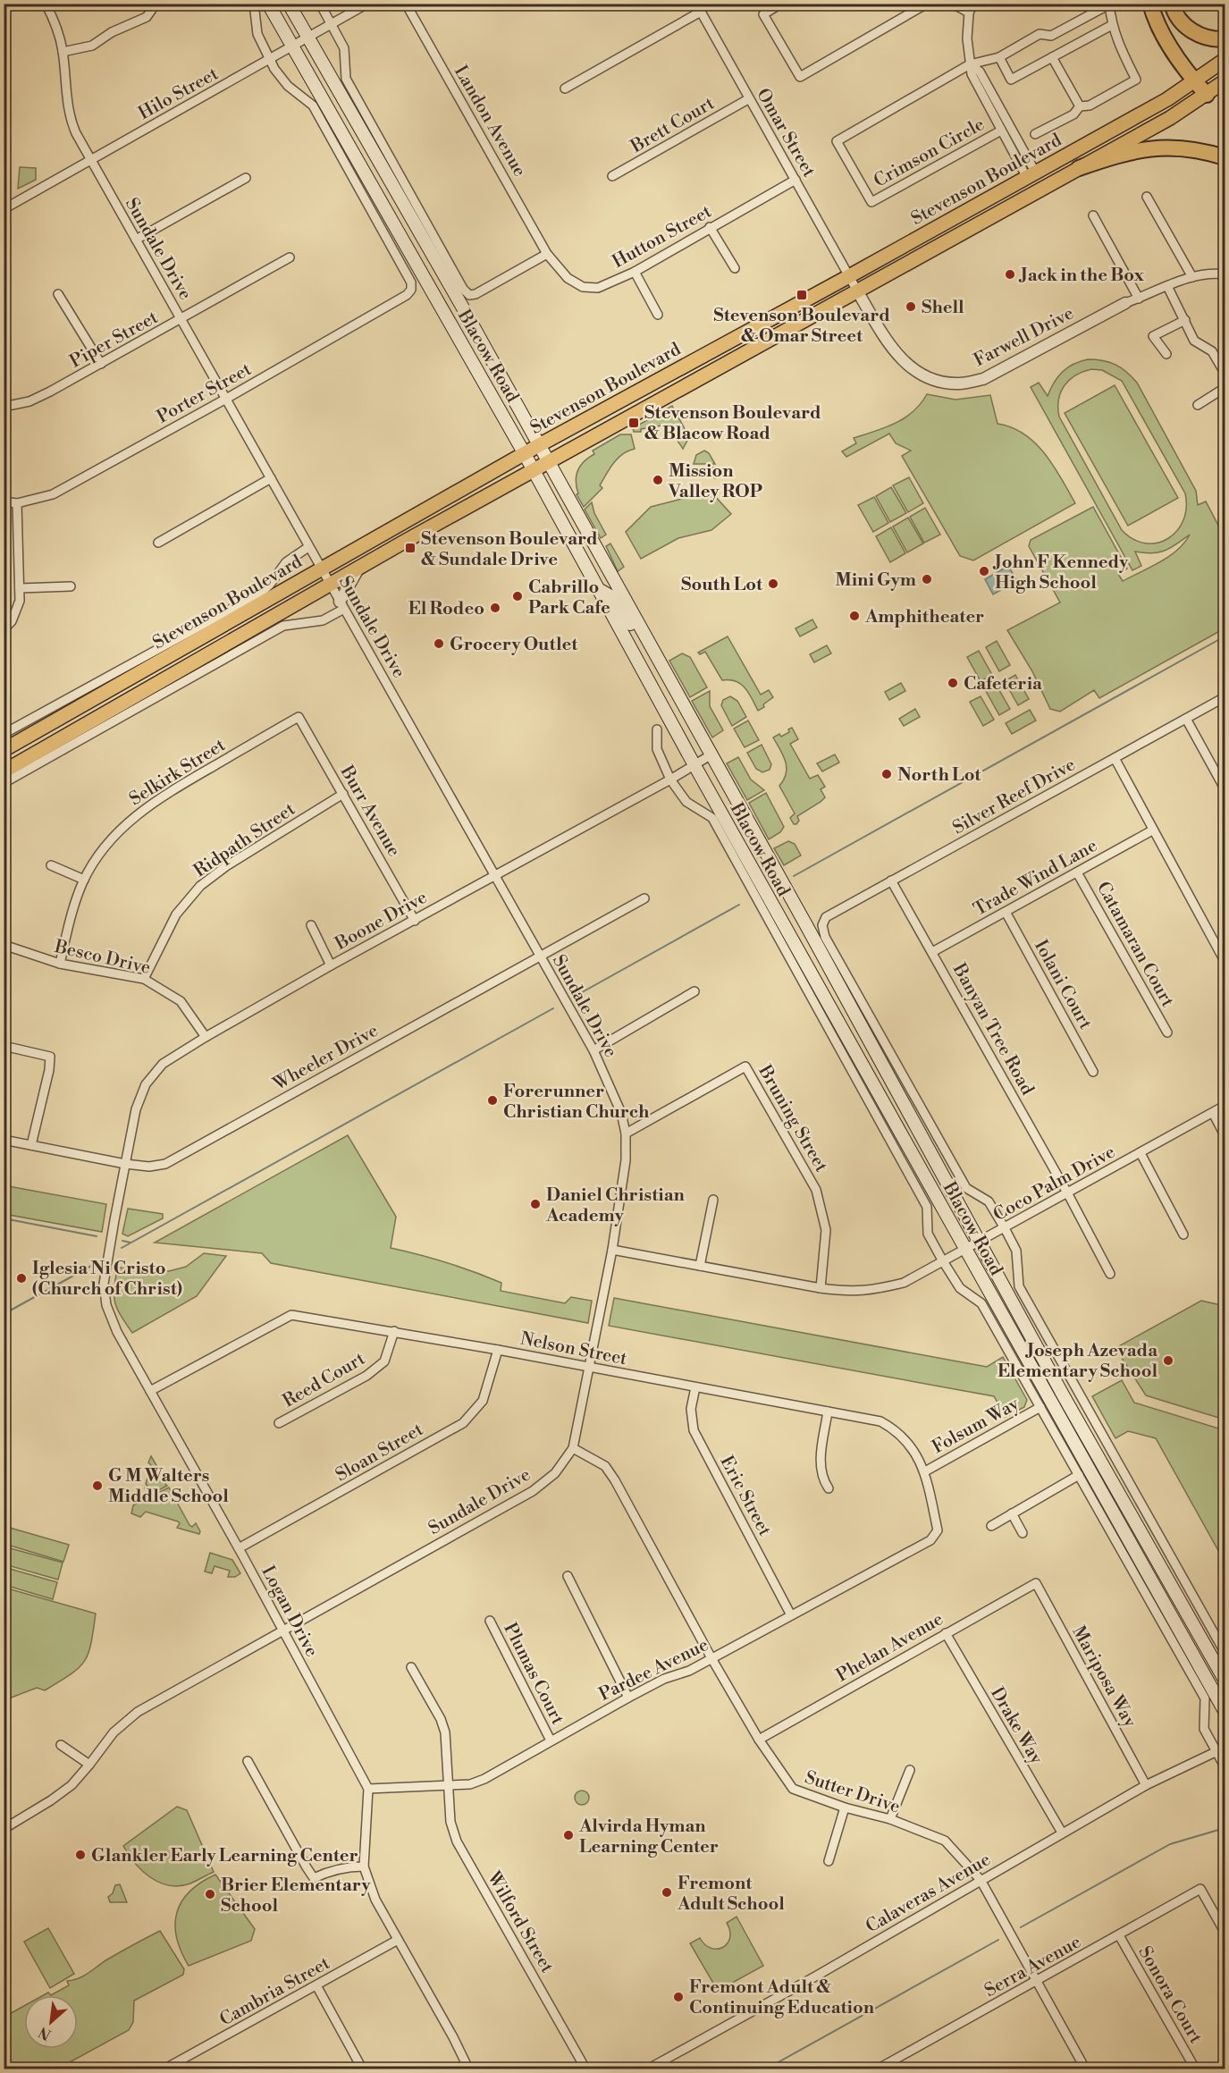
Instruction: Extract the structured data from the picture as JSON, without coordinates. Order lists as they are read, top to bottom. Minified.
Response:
{"streets":{"main road":["Stevenson Boulevard","Blacow Road"],"street":["Hilo Street","Landon Avenue","Brett Court","Omar Street","Crimson Circle","Hutton Street","Sundale Drive","Farwell Drive","Piper Street","Porter Street","Selkirk Street","Silver Reef Drive","Burr Avenue","Ridpath Street","Trade Wind Lane","Boone Drive","Catamaran Court","Besco Drive","Iolani Court","Banyan Tree Road","Wheeler Drive","Bruning Street","Coco Palm Drive","Nelson Street","Reed Court","Folsum Way","Sloan Street","Eric Street","Logan Drive","Phelan Avenue","Pardee Avenue","Plumas Court","Mariposa Way","Drake Way","Sutter Drive","Calaveras Avenue","Wilford Street","Serra Avenue","Cambria Street","Sonora Court"]},"crossings":[["Hilo Street","Sundale Drive"],["Hilo Street","Blacow Road"],["Hilo Street","Porter Street"],["Landon Avenue","Hutton Street"],["Landon Avenue","Blacow Road"],["Brett Court","Omar Street"],["Omar Street","Stevenson Boulevard"],["Omar Street","Hutton Street"],["Omar Street","Farwell Drive"],["Stevenson Boulevard","Sundale Drive"],["Stevenson Boulevard","Farwell Drive"],["Stevenson Boulevard","Blacow Road"],["Hutton Street","Blacow Road"],["Sundale Drive","Piper Street"],["Sundale Drive","Porter Street"],["Sundale Drive","Boone Drive"],["Sundale Drive","Wheeler Drive"],["Sundale Drive","Bruning Street"],["Sundale Drive","Coco Palm Drive"],["Sundale Drive","Nelson Street"],["Sundale Drive","Logan Drive"],["Sundale Drive","Sutter Drive"],["Blacow Road","Silver Reef Drive"],["Blacow Road","Boone Drive"],["Blacow Road","Coco Palm Drive"],["Blacow Road","Folsum Way"],["Blacow Road","Calaveras Avenue"],["Selkirk Street","Burr Avenue"],["Selkirk Street","Besco Drive"],["Silver Reef Drive","Banyan Tree Road"],["Burr Avenue","Ridpath Street"],["Burr Avenue","Boone Drive"],["Ridpath Street","Besco Drive"],["Trade Wind Lane","Catamaran Court"],["Trade Wind Lane","Iolani Court"],["Trade Wind Lane","Banyan Tree Road"],["Boone Drive","Besco Drive"],["Boone Drive","Wheeler Drive"],["Boone Drive","Logan Drive"],["Banyan Tree Road","Coco Palm Drive"],["Wheeler Drive","Logan Drive"],["Bruning Street","Coco Palm Drive"],["Nelson Street","Reed Court"],["Nelson Street","Folsum Way"],["Nelson Street","Sloan Street"],["Nelson Street","Eric Street"],["Nelson Street","Logan Drive"],["Nelson Street","Pardee Avenue"],["Sloan Street","Logan Drive"],["Eric Street","Pardee Avenue"],["Logan Drive","Pardee Avenue"],["Phelan Avenue","Mariposa Way"],["Phelan Avenue","Drake Way"],["Phelan Avenue","Sutter Drive"],["Pardee Avenue","Plumas Court"],["Pardee Avenue","Sutter Drive"],["Pardee Avenue","Wilford Street"],["Mariposa Way","Calaveras Avenue"],["Drake Way","Calaveras Avenue"],["Sutter Drive","Calaveras Avenue"],["Sutter Drive","Serra Avenue"],["Serra Avenue","Sonora Court"]],"places":{"other":["Jack in the Box","Shell","Mission Valley ROP","John F Kennedy High School","Mini Gym","South Lot","Cabrillo Park Cafe","El Rodeo","Amphitheater","Grocery Outlet","Cafeteria","North Lot","Forerunner Christian Church","Daniel Christian Academy","Iglesia Ni Cristo (Church of Christ)","Joseph Azevada Elementary School","G M Walters Middle School","Alvirda Hyman Learning Center","Glankler Early Learning Center","Fremont Adult School","Brier Elementary School","Fremont Adult & Continuing Education"],"transit":["Stevenson Boulevard & Omar Street","Stevenson Boulevard & Blacow Road","Stevenson Boulevard & Sundale Drive"]},"north":"bottom left"}
